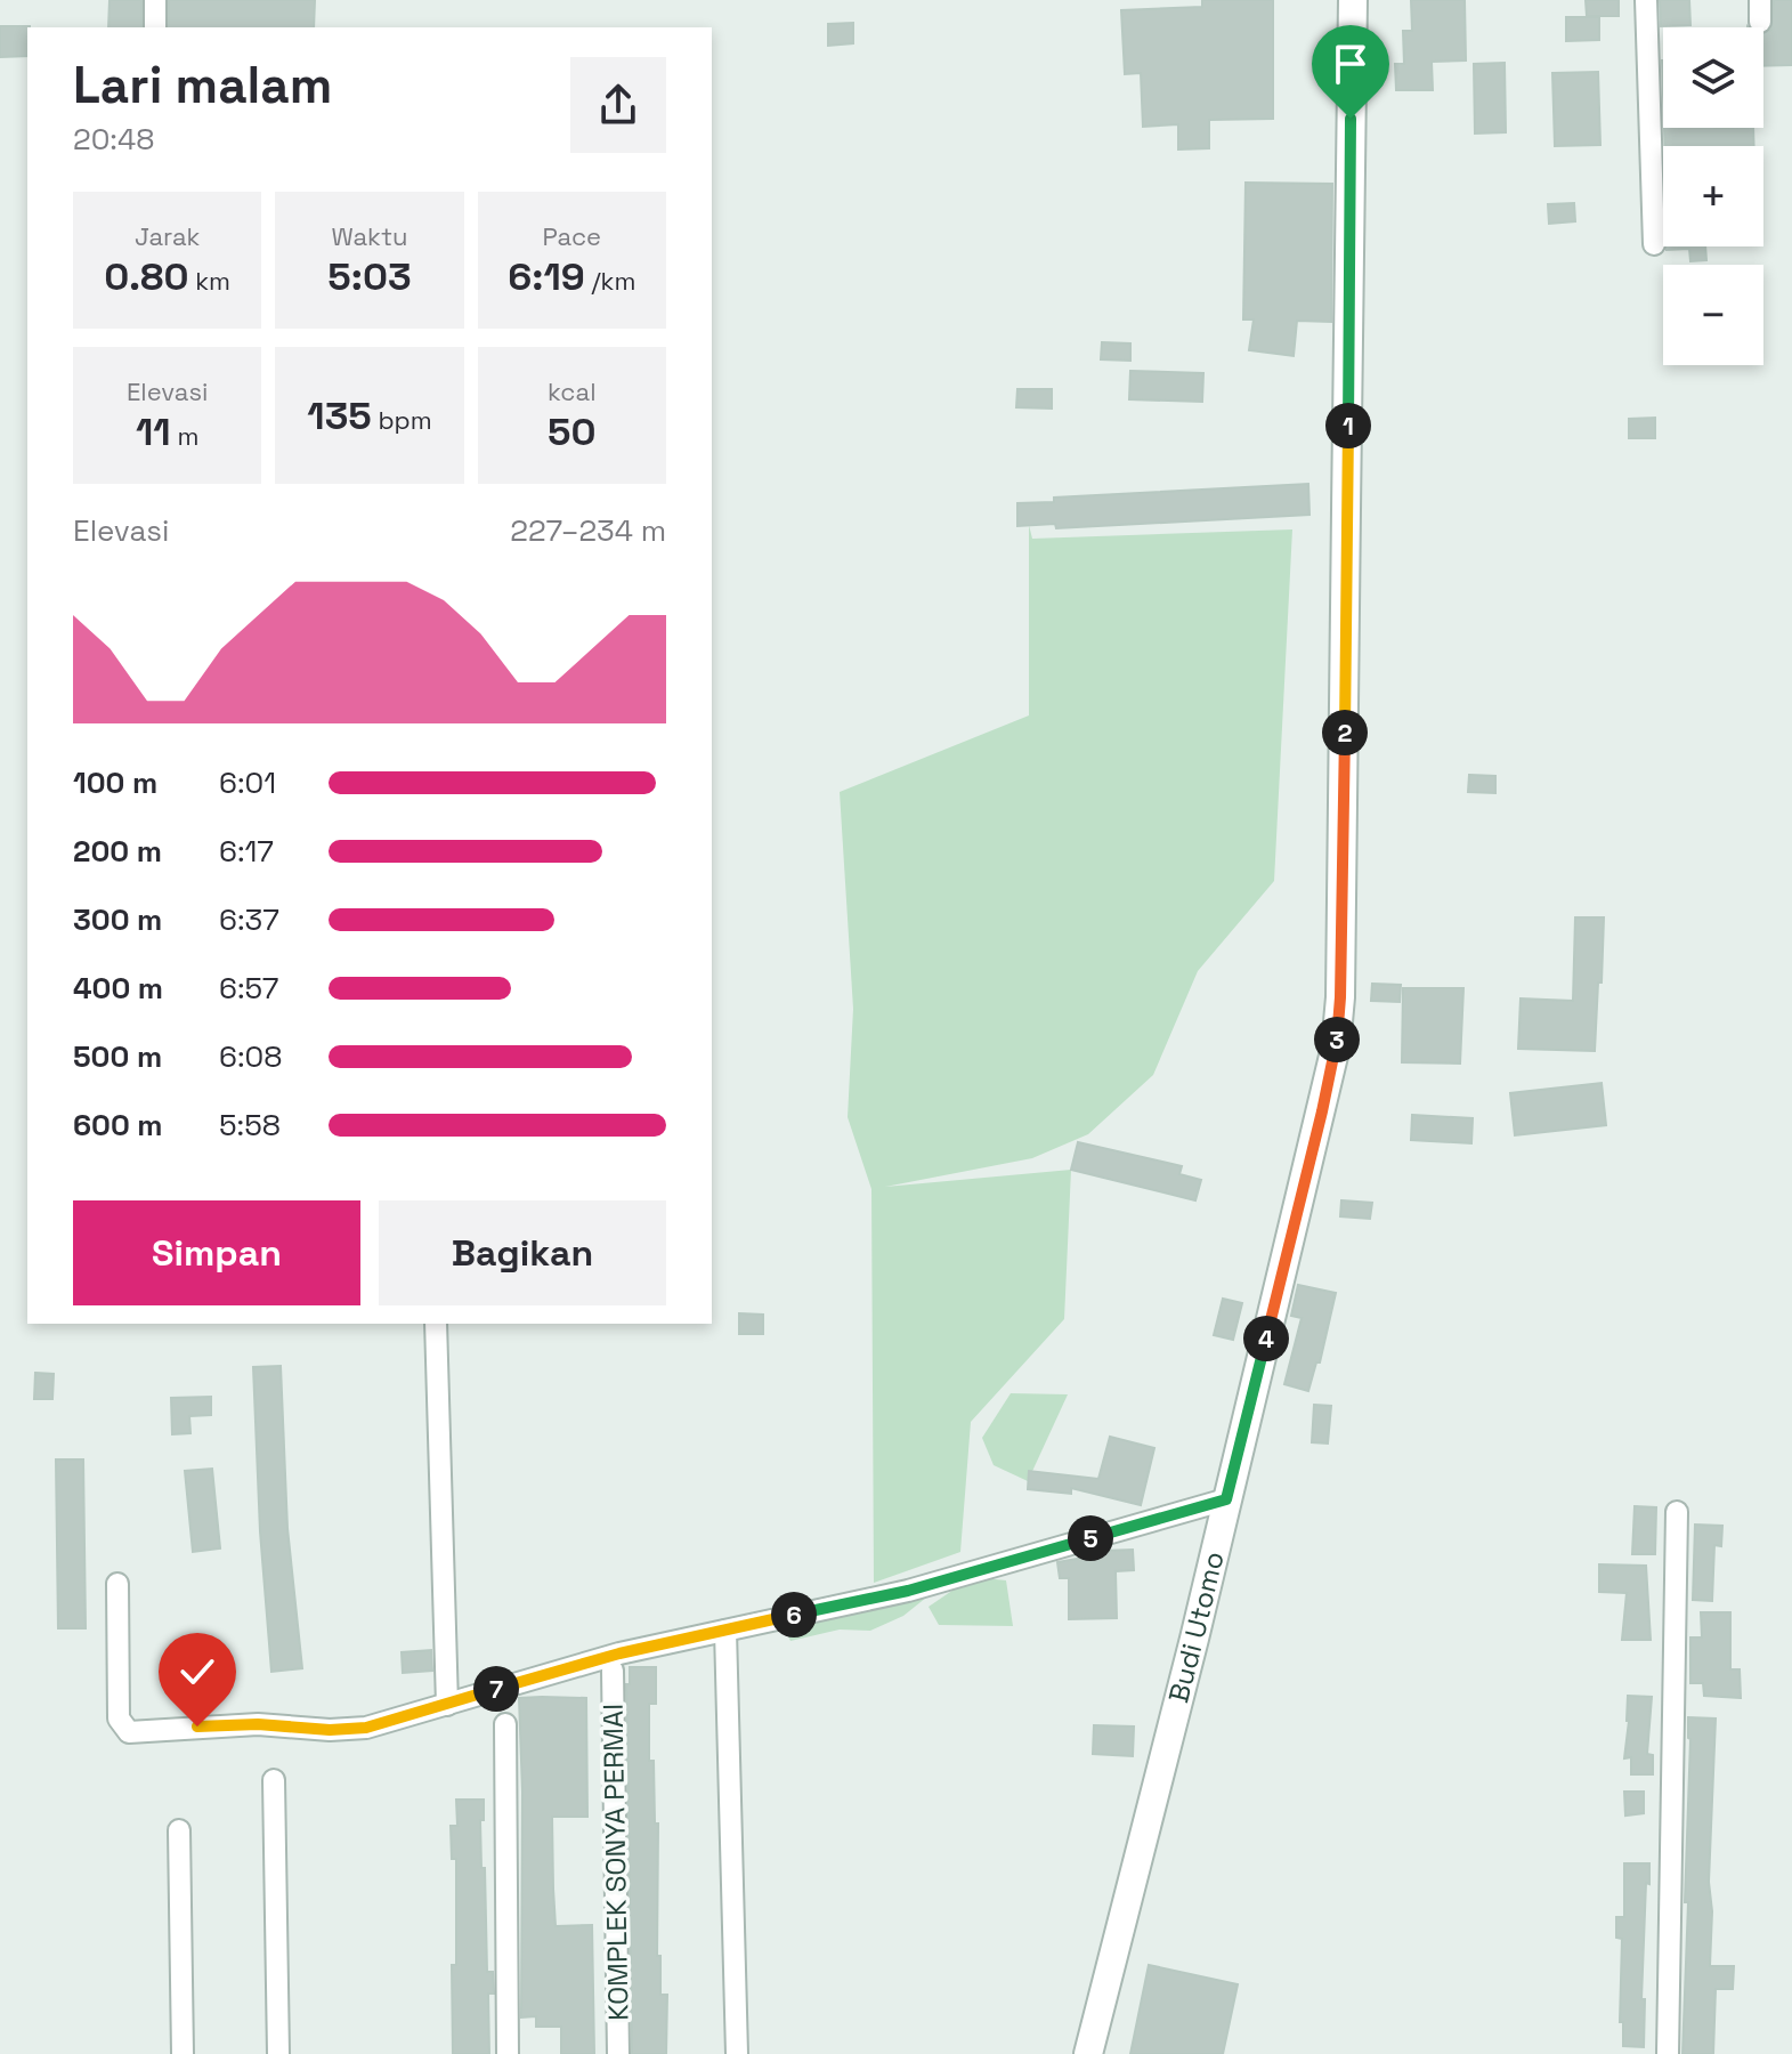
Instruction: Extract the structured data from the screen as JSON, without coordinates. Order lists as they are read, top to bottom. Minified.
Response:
{"streets":{"street":["Budi Utomo","KOMPLEK SONYA PERMAI"]},"page":{"map_buttons":["+","−"],"heading":["Lari malam","20:48"],"stats":[["Jarak","0.80 km"],["Waktu","5:03"],["Pace","6:19 /km"],["Elevasi","11 m"],["135 bpm"],["kcal","50"]],"pins":["1","2","3","4","5","6","7"],"chart":["Elevasi","227–234 m"],"list":[{"name":"100 m","note":"6:01"},{"name":"200 m","note":"6:17"},{"name":"300 m","note":"6:37"},{"name":"400 m","note":"6:57"},{"name":"500 m","note":"6:08"},{"name":"600 m","note":"5:58"}],"buttons":["Simpan","Bagikan"]}}
